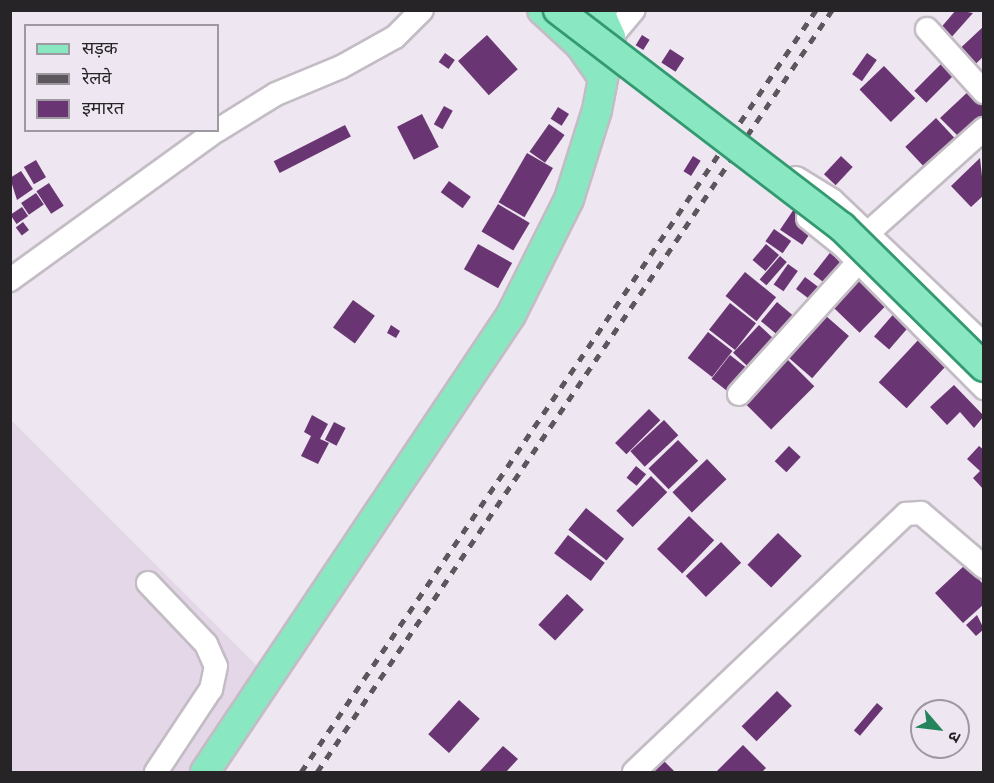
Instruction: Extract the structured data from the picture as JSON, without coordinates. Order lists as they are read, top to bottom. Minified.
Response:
{"legend":["सड़क","रेलवे","इमारत"],"north":"bottom right"}
